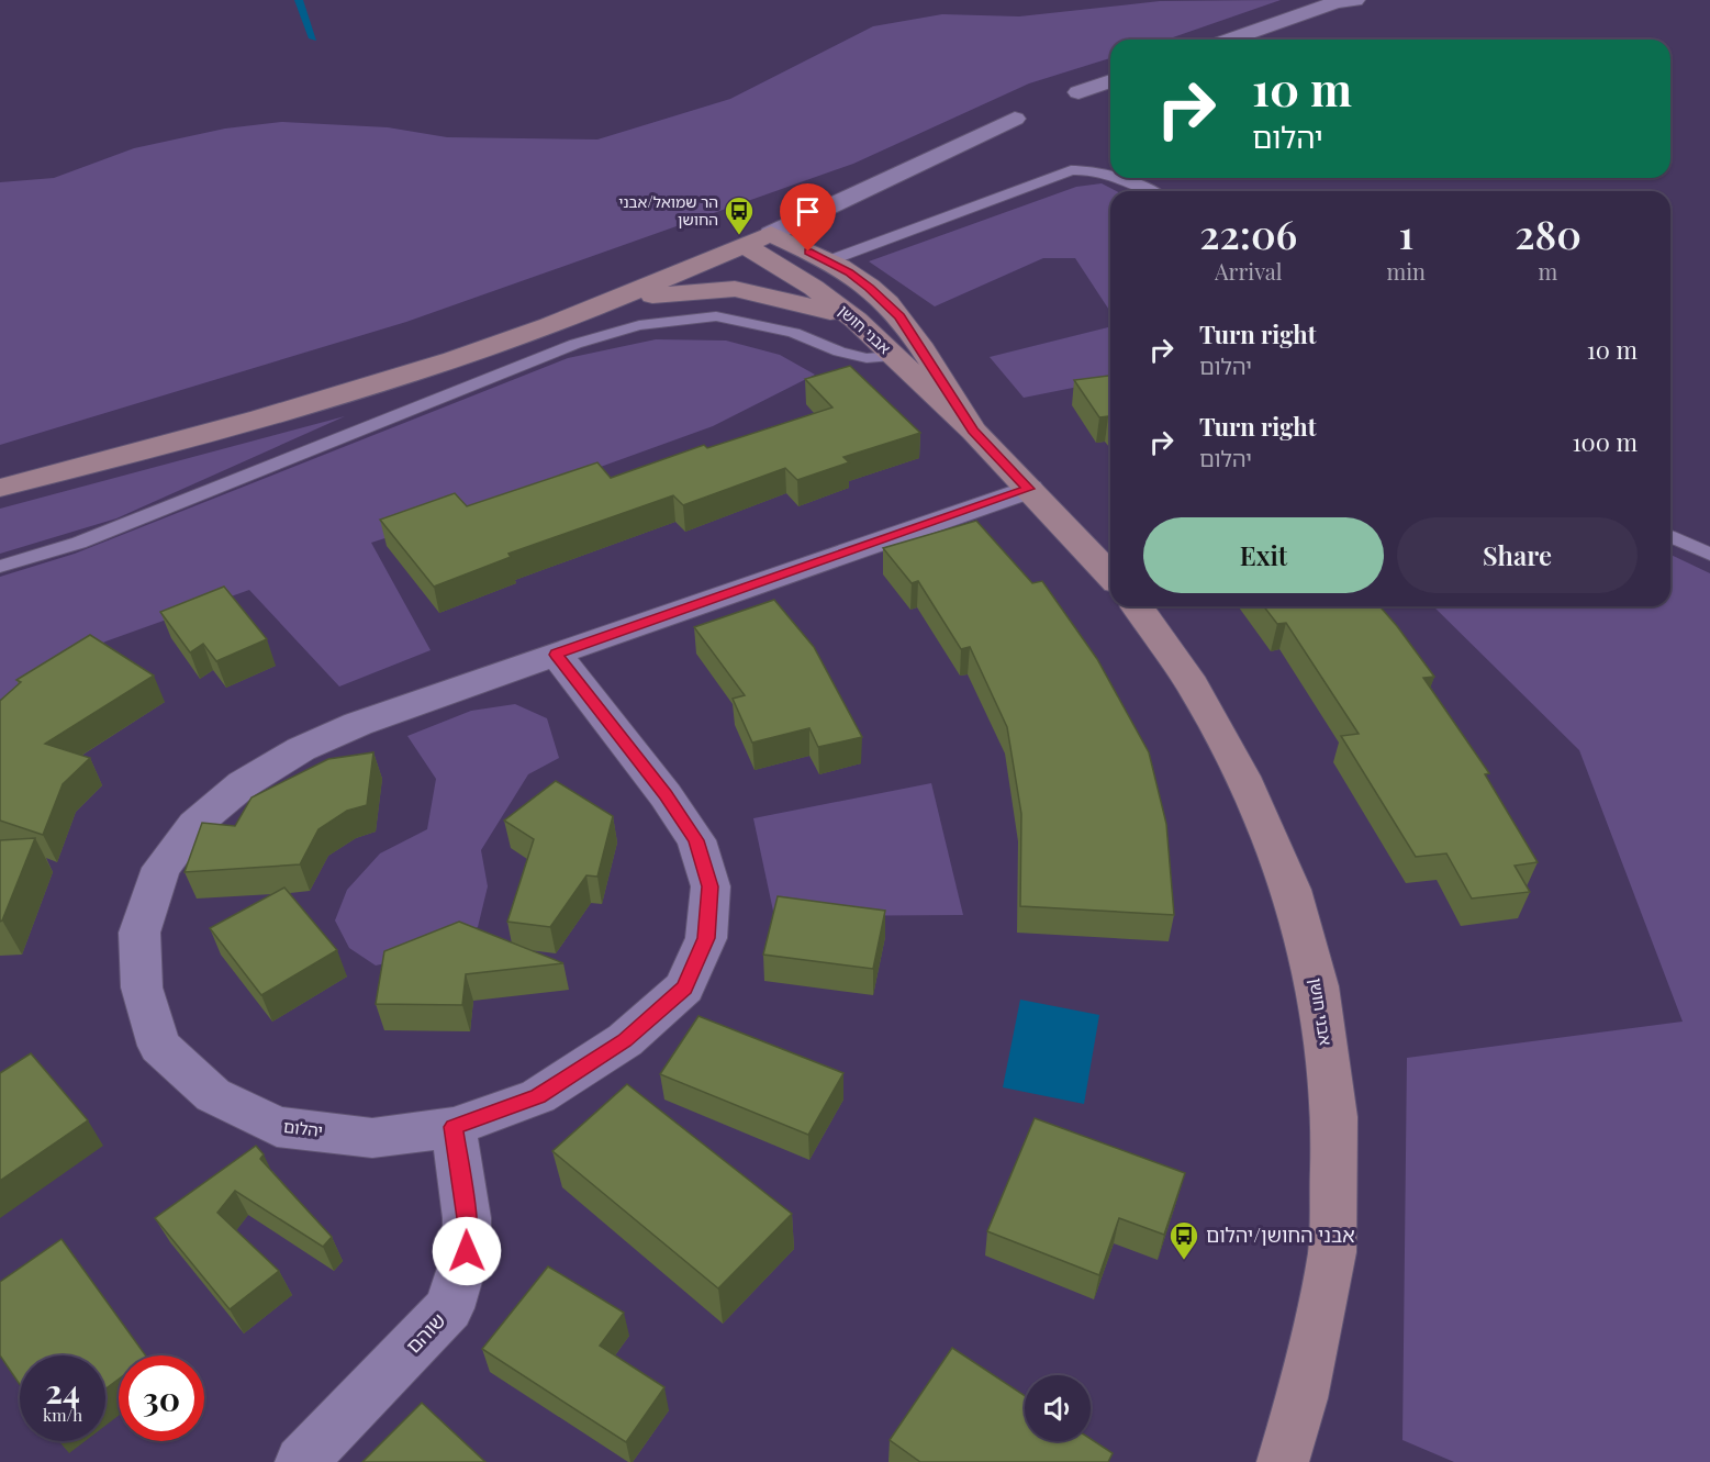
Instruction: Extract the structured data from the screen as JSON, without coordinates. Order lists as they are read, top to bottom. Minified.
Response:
{"streets":{"street":["אבני חושן","יהלום","שוהם"]},"crossings":[["אבני חושן","יהלום"],["יהלום","שוהם"]],"places":{"bus stop":["הר שמואל/אבני החושן","אבני החושן/יהלום"]},"page":{"turn":["10 m","יהלום"],"eta":["22:06","Arrival","1","min","280","m"],"list":[{"name":"Turn right","note":"יהלום","value":"10 m"},{"name":"Turn right","note":"יהלום","value":"100 m"}],"buttons":["Exit","Share"],"speed":"24 km/h","limit":"30"}}
